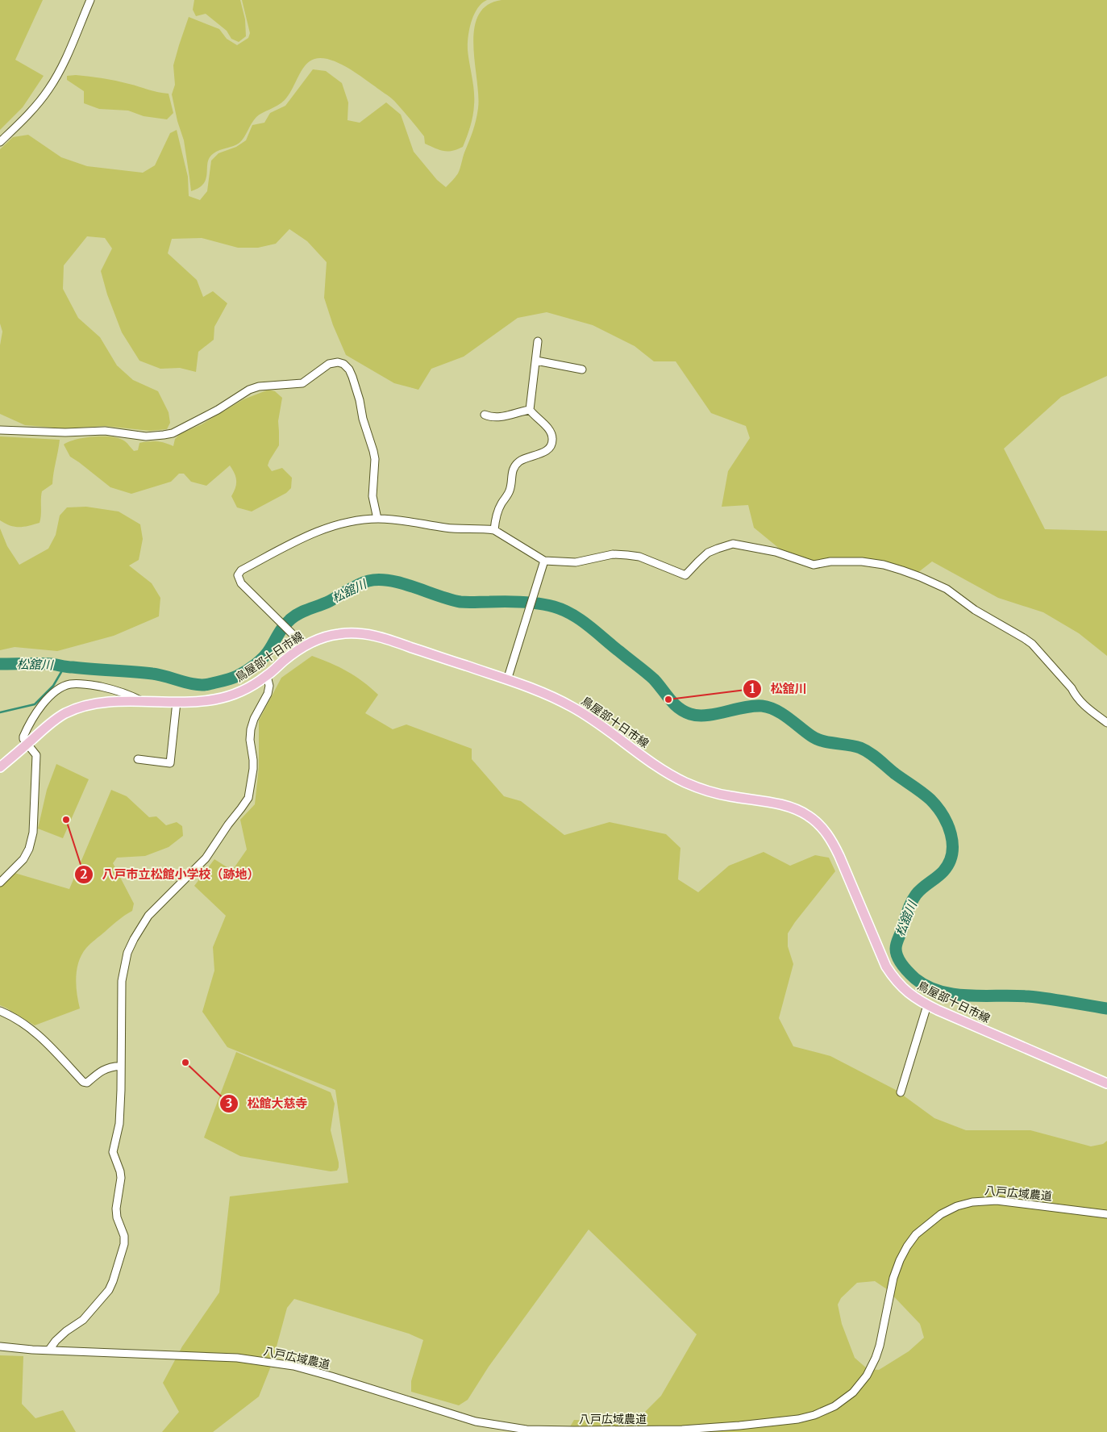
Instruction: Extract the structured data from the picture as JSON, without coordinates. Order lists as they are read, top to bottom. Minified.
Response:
{"streets":{"main road":["鳥屋部十日市線"],"street":["八戸広域農道"]},"water":["松舘川"],"places":["松舘川","八戸市立松館小学校（跡地）","松館大慈寺"]}
